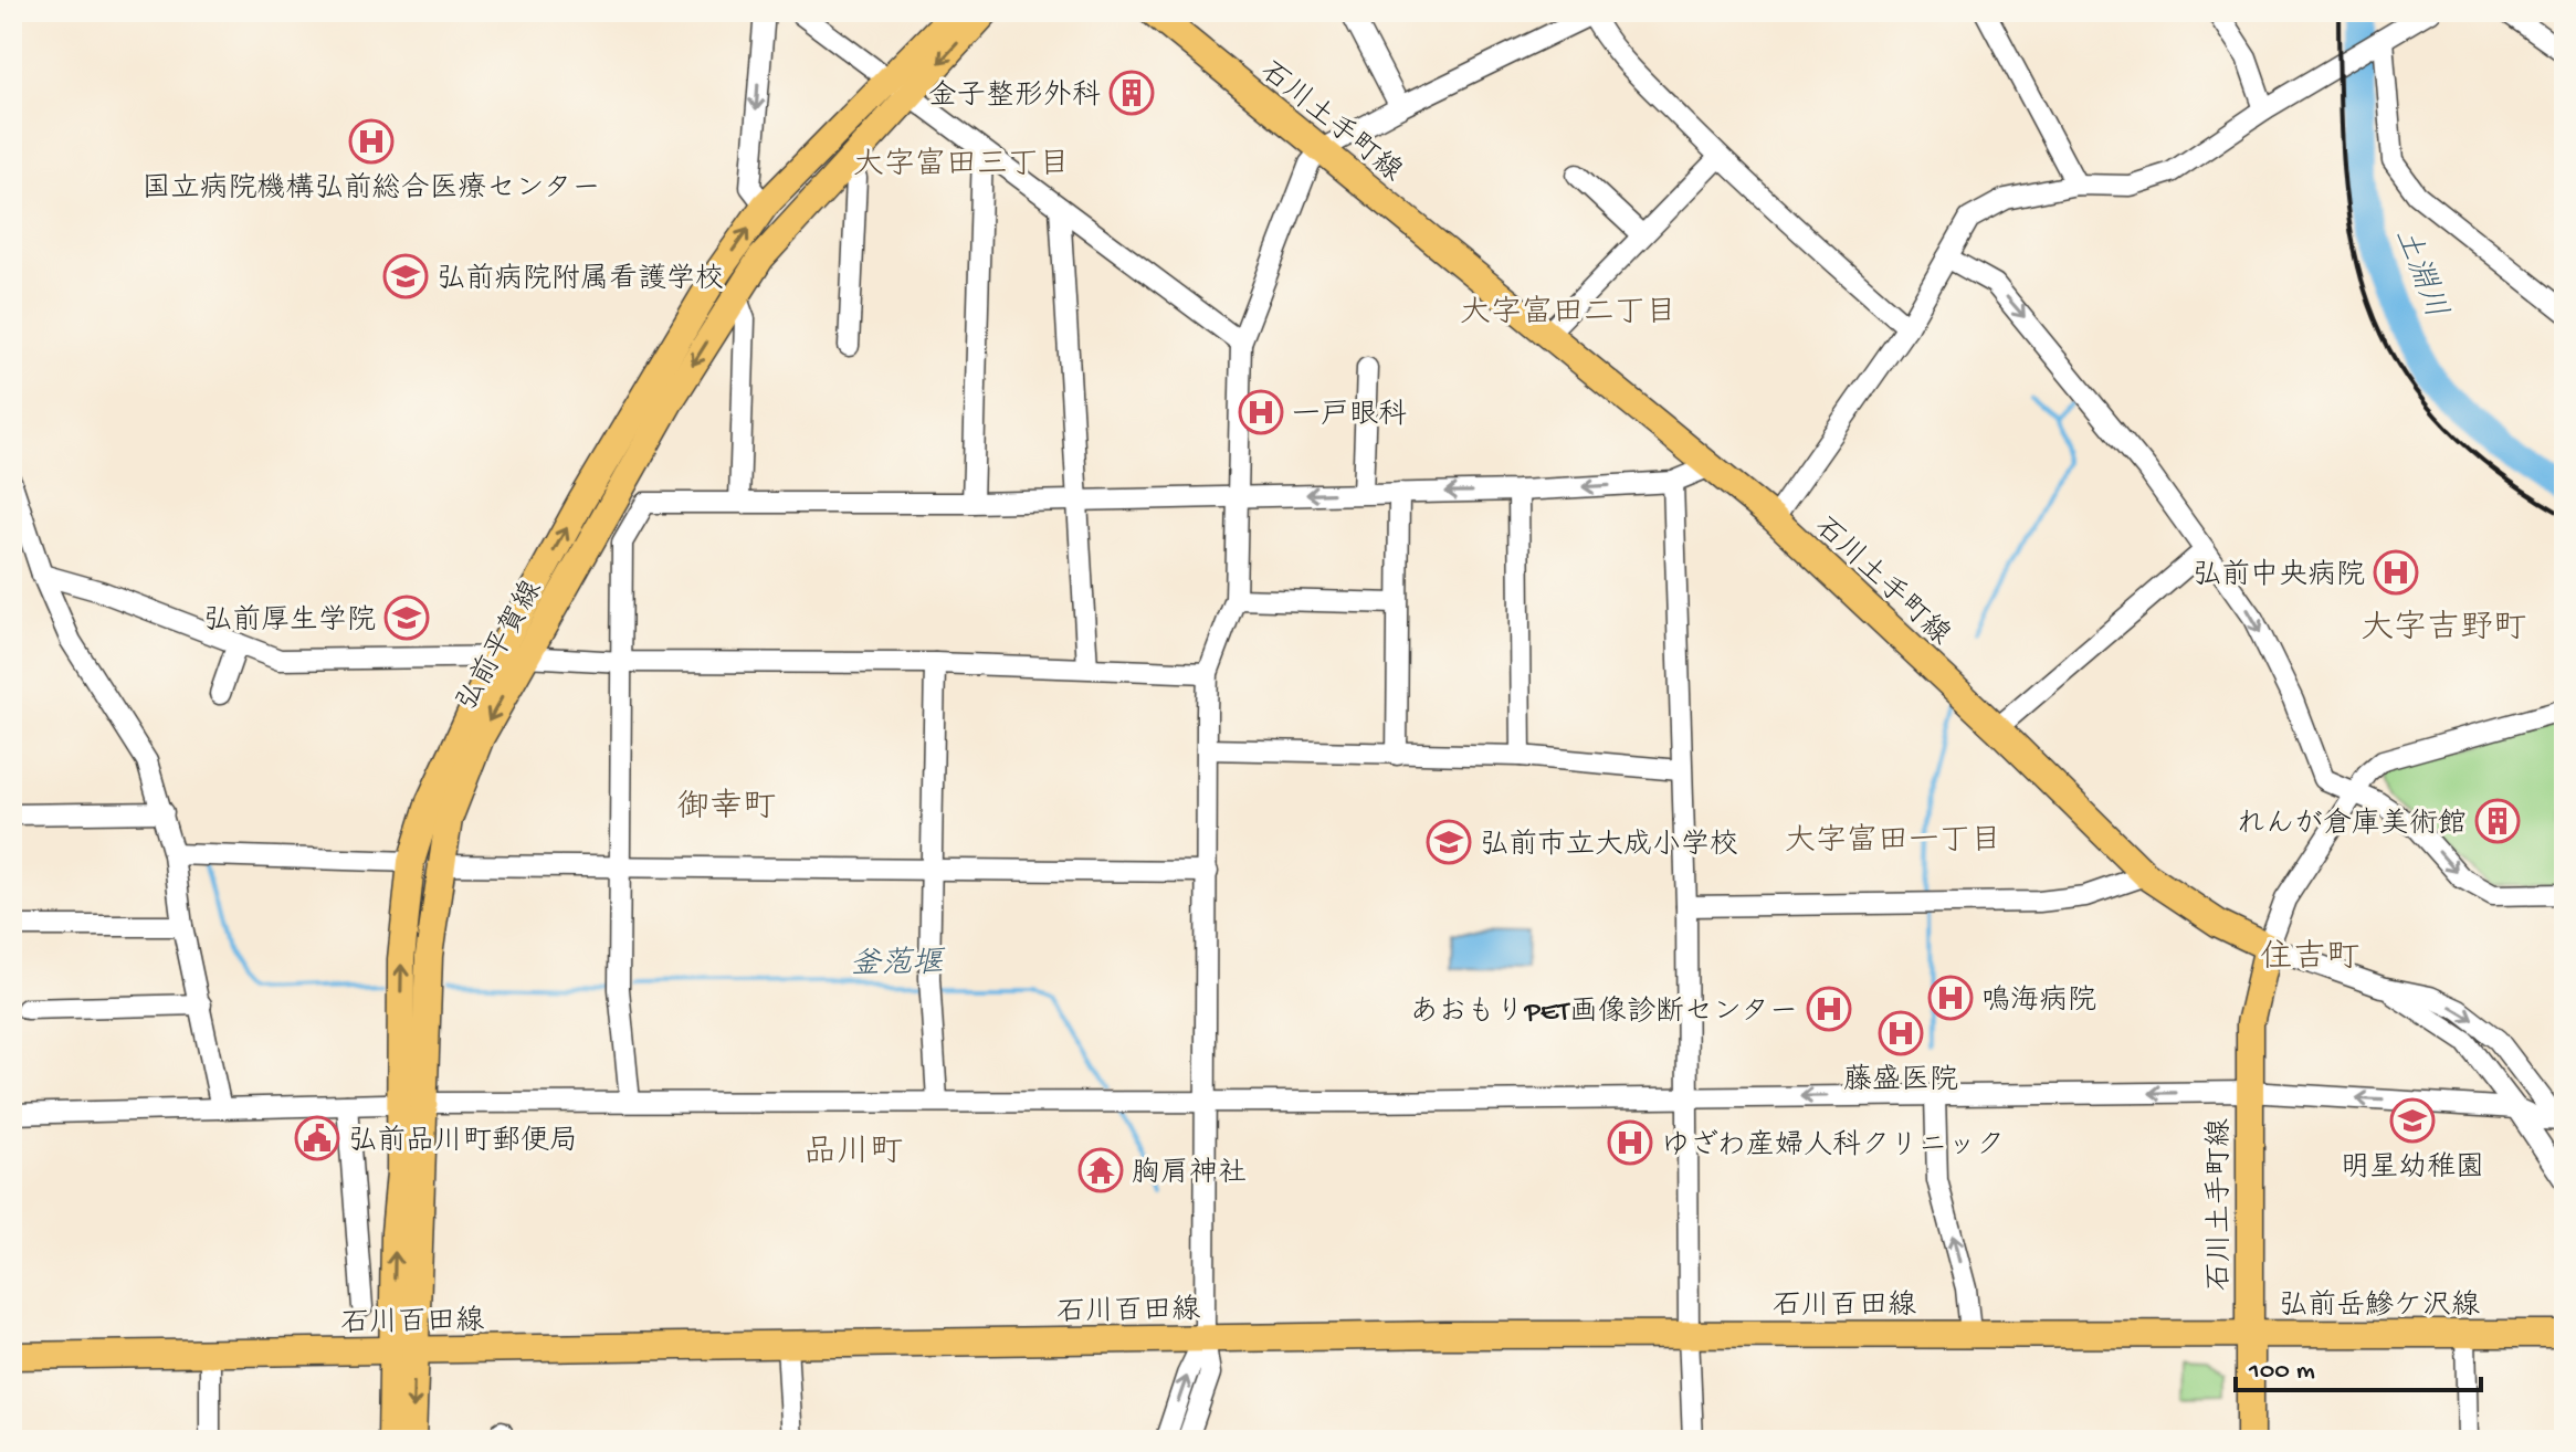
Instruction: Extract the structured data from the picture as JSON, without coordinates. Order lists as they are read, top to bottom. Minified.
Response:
{"streets":{"main road":["石川土手町線","弘前平賀線","石川百田線","弘前岳鰺ケ沢線"]},"crossings":[["石川土手町線","石川百田線"],["石川土手町線","弘前岳鰺ケ沢線"],["弘前平賀線","石川百田線"],["石川百田線","弘前岳鰺ケ沢線"]],"districts":["大字富田三丁目","大字富田二丁目","大字吉野町","御幸町","大字富田一丁目","住吉町","品川町"],"water":["土淵川","釜萢堰"],"places":{"building":["金子整形外科","れんが倉庫美術館"],"hospital":["国立病院機構弘前総合医療センター","一戸眼科","弘前中央病院","鳴海病院","あおもりPET画像診断センター","藤盛医院","ゆざわ産婦人科クリニック"],"school or university":["弘前病院附属看護学校","弘前厚生学院","弘前市立大成小学校","明星幼稚園"],"public building":["弘前品川町郵便局"],"temple":["胸肩神社"]},"scale_bar":"100 m"}
